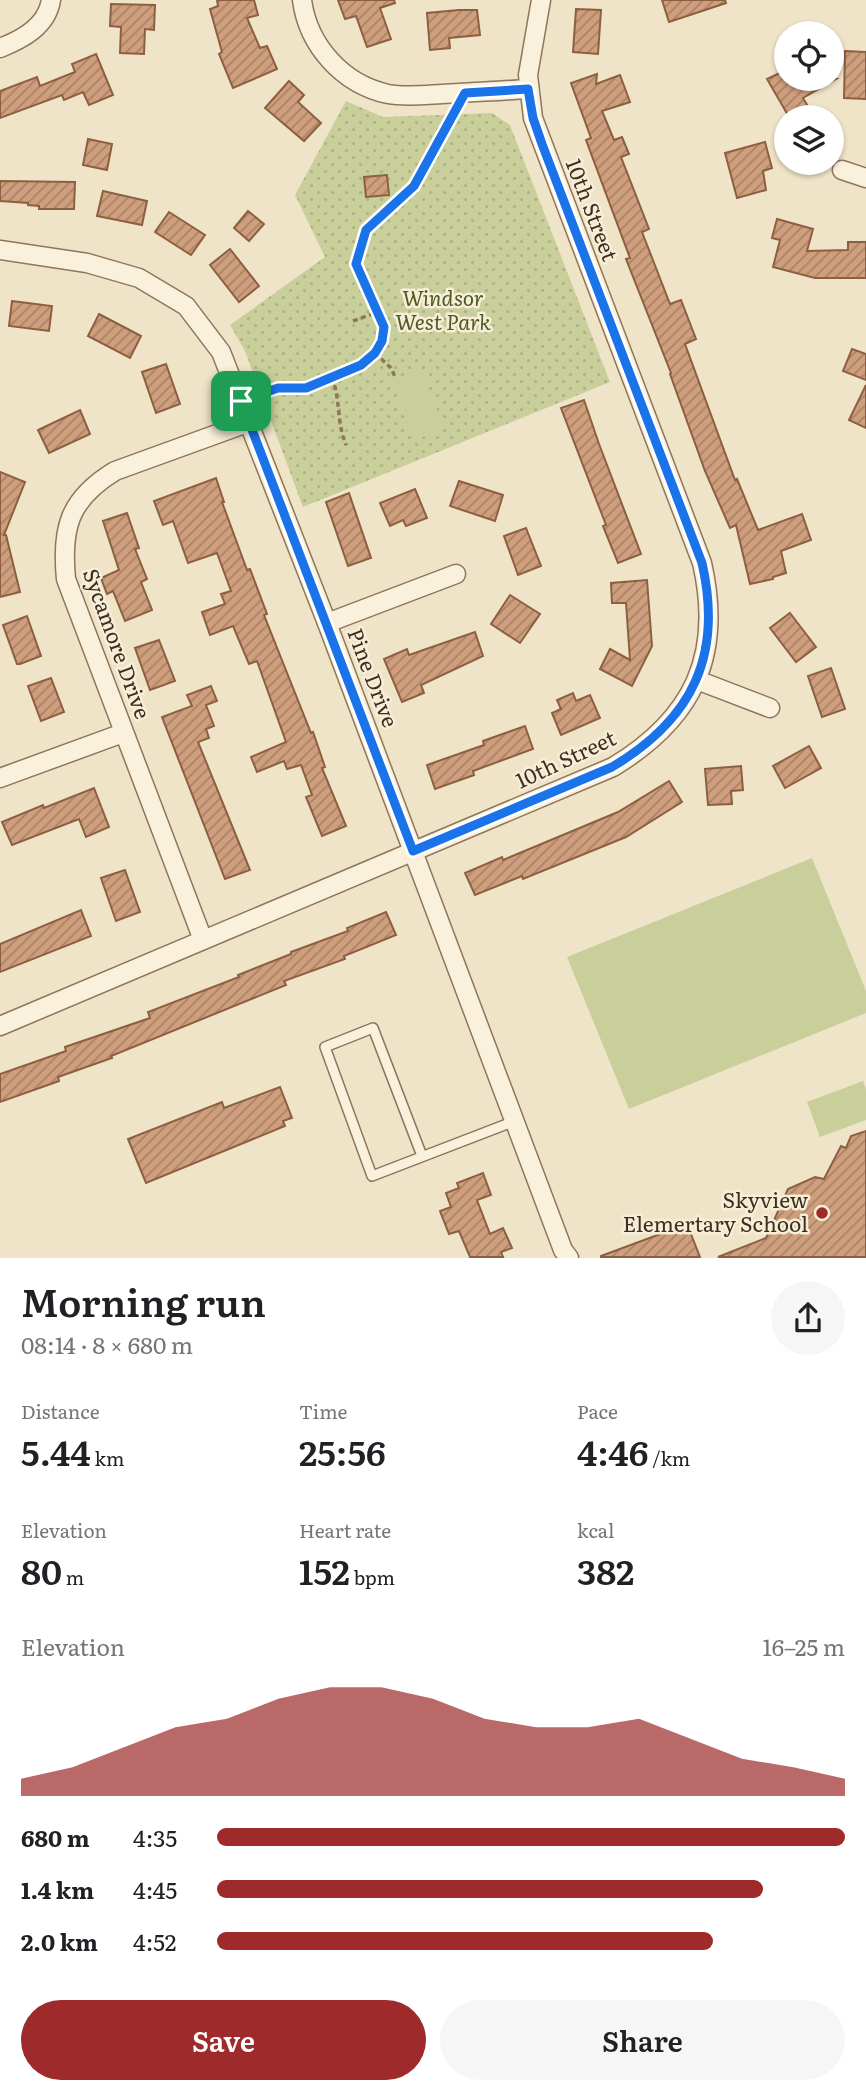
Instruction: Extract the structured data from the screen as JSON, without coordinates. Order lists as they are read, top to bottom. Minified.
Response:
{"streets":{"street":["10th Street","Sycamore Drive","Pine Drive"]},"crossings":[["10th Street","Sycamore Drive"],["10th Street","Pine Drive"],["Sycamore Drive","Pine Drive"]],"parks":["Windsor West Park"],"places":["Skyview Elemertary School"],"page":{"heading":["Morning run","08:14 · 8 × 680 m"],"stats":[["Distance","5.44 km"],["Time","25:56"],["Pace","4:46 /km"],["Elevation","80 m"],["Heart rate","152 bpm"],["kcal","382"]],"chart":["Elevation","16–25 m"],"list":[{"name":"680 m","note":"4:35"},{"name":"1.4 km","note":"4:45"},{"name":"2.0 km","note":"4:52"}],"buttons":["Save","Share"]}}
